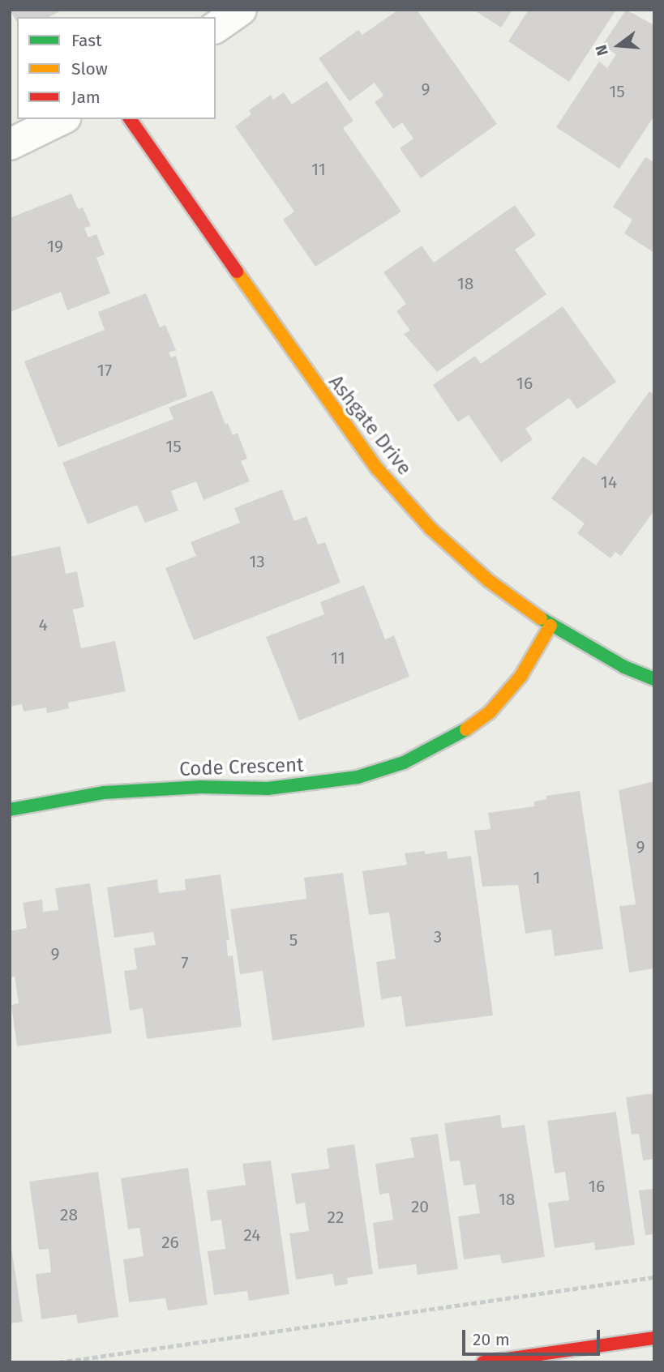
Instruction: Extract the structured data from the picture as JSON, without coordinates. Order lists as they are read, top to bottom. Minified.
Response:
{"streets":{"street":["Ashgate Drive","Code Crescent"]},"crossings":[["Ashgate Drive","Code Crescent"]],"house_numbers":["9","15","11","19","18","17","16","15","14","13","4","11","9","1","3","5","9","7","16","18","20","28","22","24","26"],"legend":["Fast","Slow","Jam"],"scale_bar":"20 m","north":"left"}
